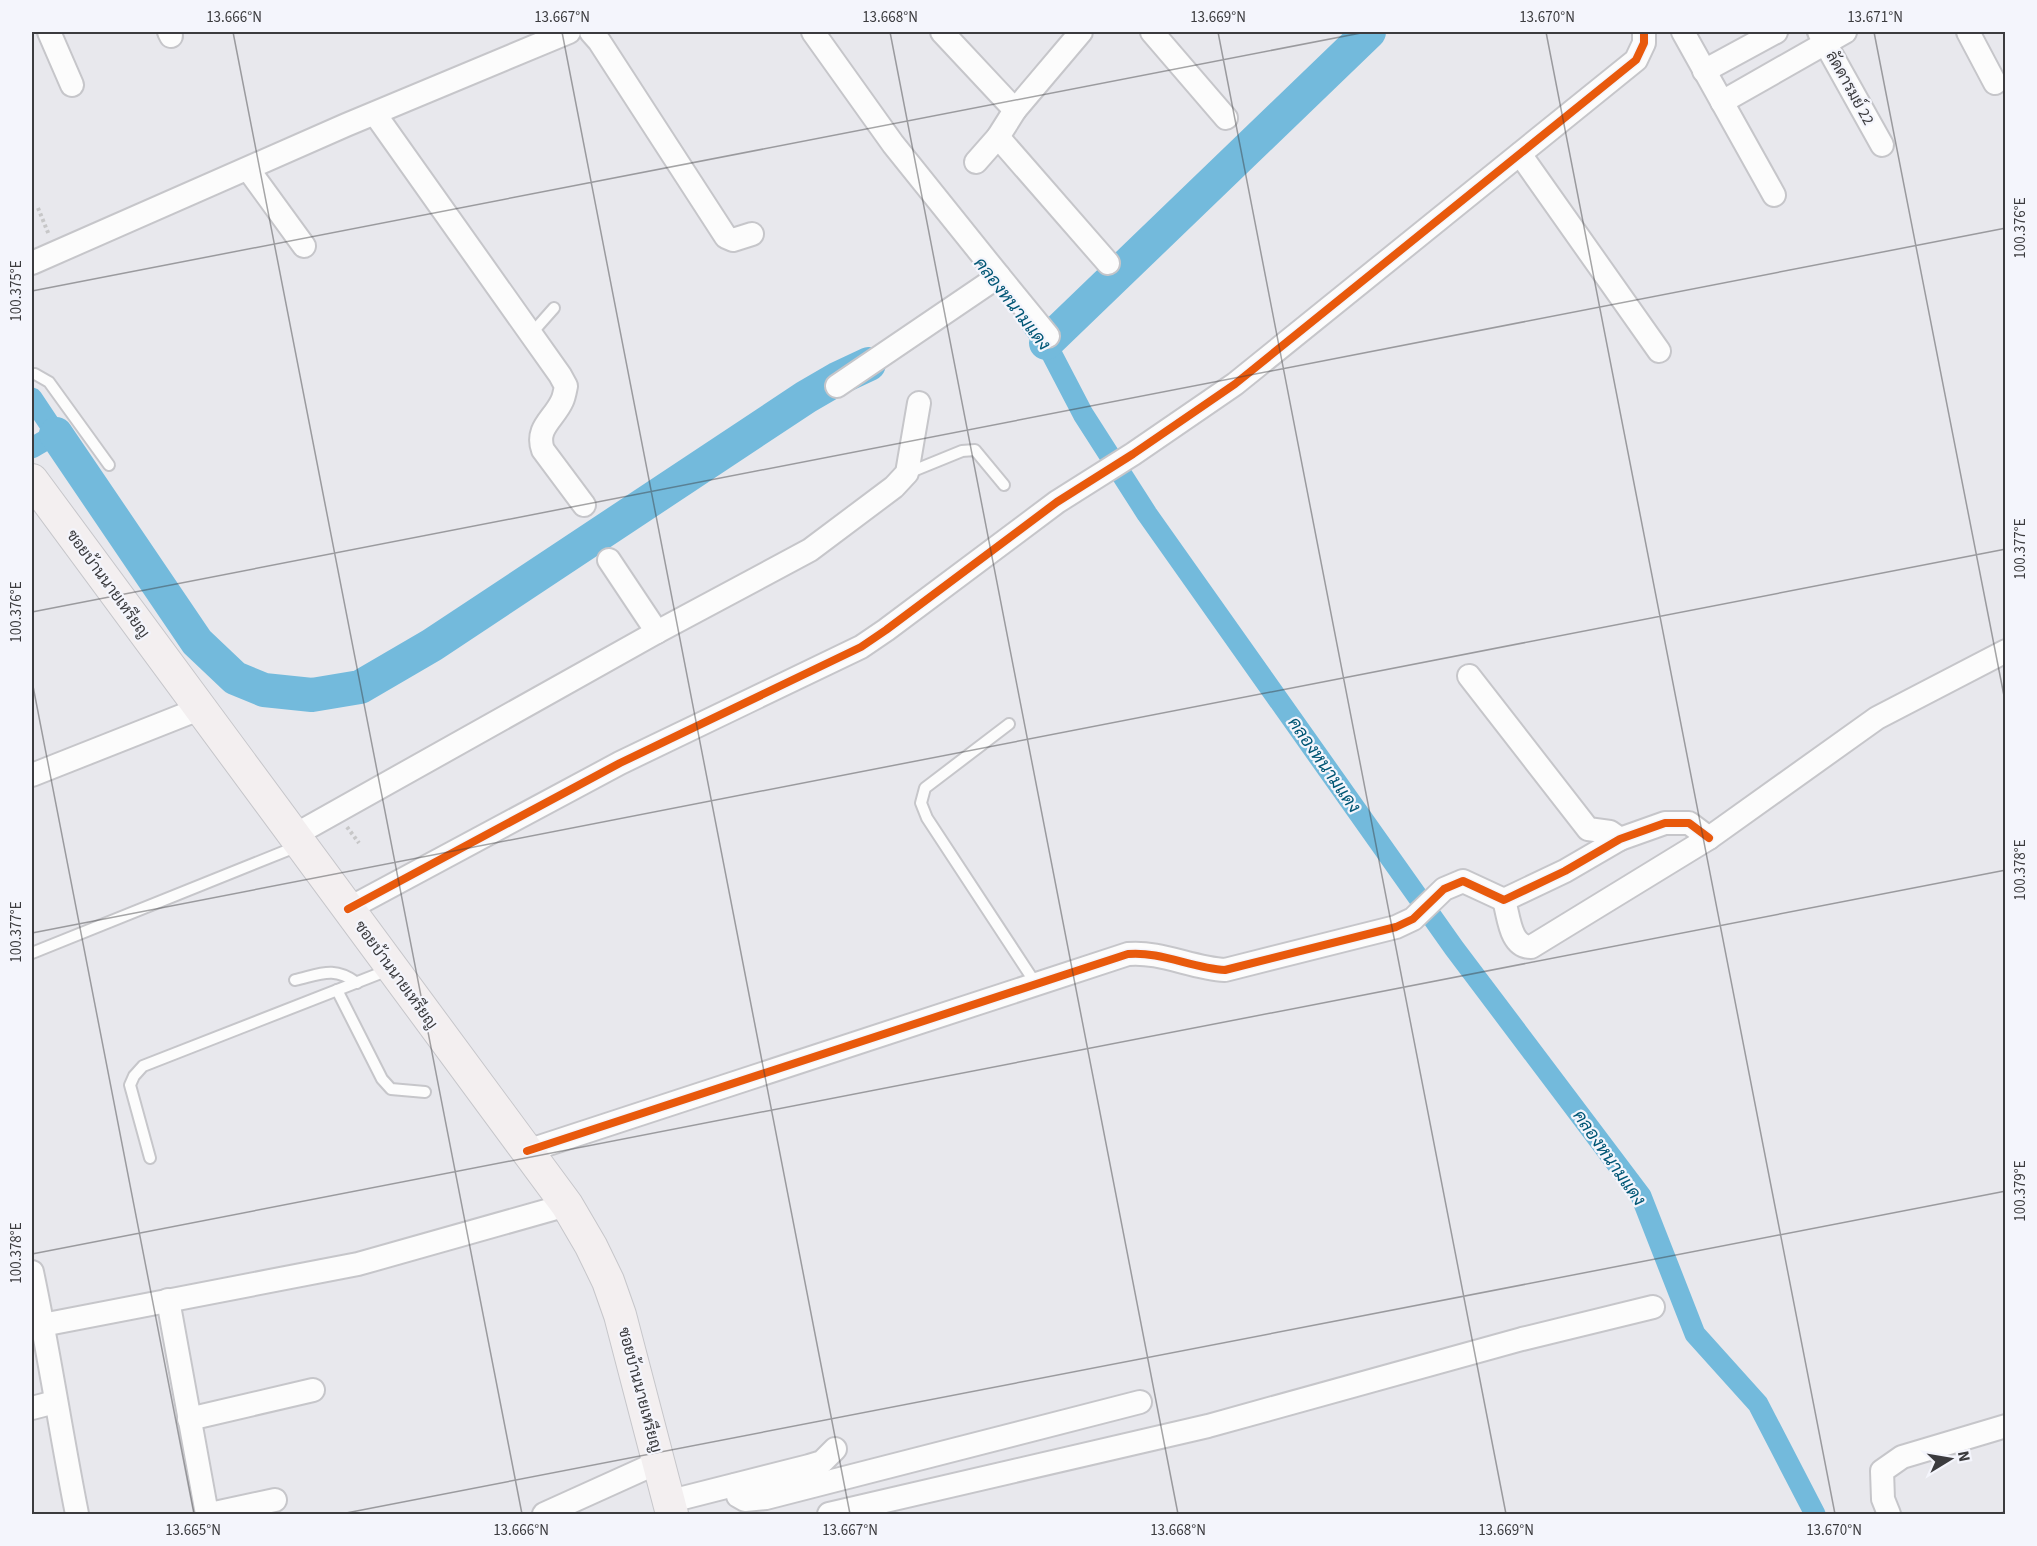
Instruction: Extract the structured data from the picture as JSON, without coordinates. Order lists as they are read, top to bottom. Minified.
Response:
{"streets":{"street":["ลัดดารมย์ 22","ซอยบ้านนายเหรียญ"]},"water":["คลองหนามแดง"],"north":"right","coordinates":["13.666°N","13.667°N","13.668°N","13.669°N","13.670°N","13.671°N","100.376°E","100.375°E","100.377°E","100.378°E","100.379°E","13.665°N"]}
